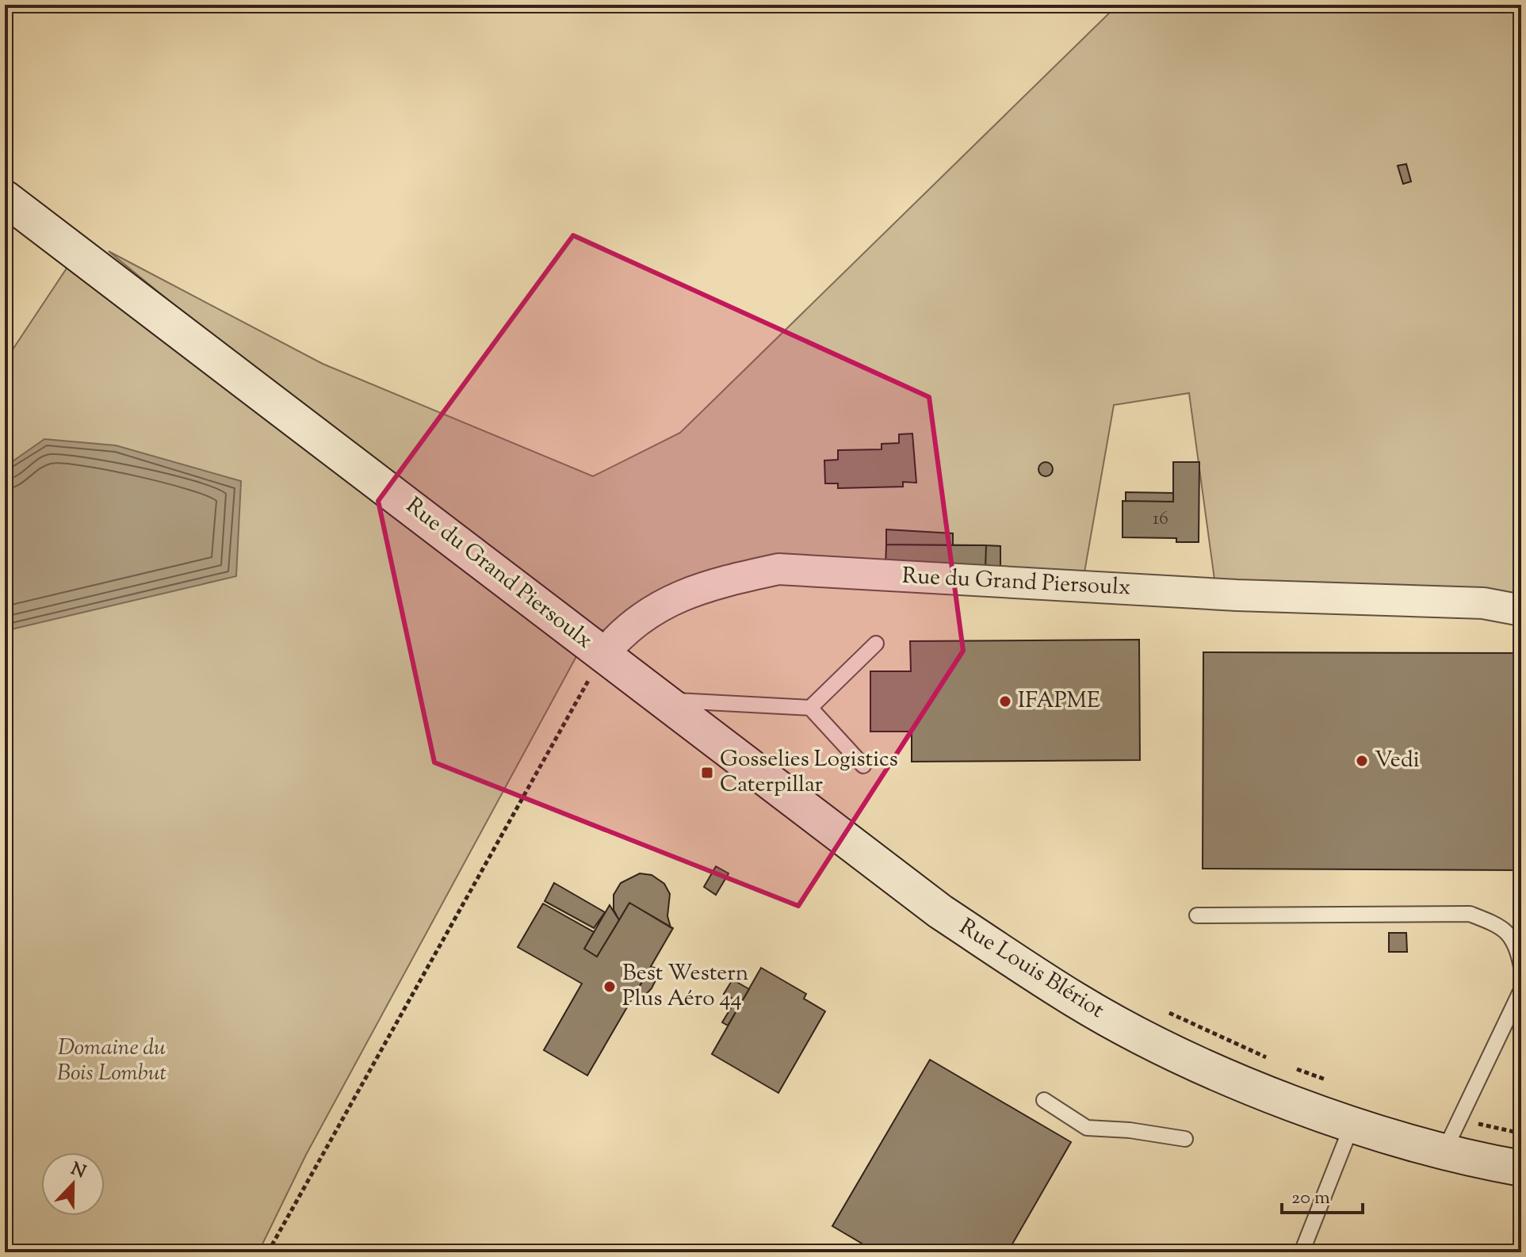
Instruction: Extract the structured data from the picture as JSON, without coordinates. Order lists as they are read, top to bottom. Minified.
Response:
{"streets":{"street":["Rue du Grand Piersoulx","Rue Louis Blériot"]},"crossings":[["Rue du Grand Piersoulx","Rue Louis Blériot"]],"parks":["Domaine du Bois Lombut"],"places":{"other":["IFAPME","Vedi","Best Western Plus Aéro 44"],"transit":["Gosselies Logistics Caterpillar"]},"house_numbers":["16"],"scale_bar":"20 m","north":"top"}
